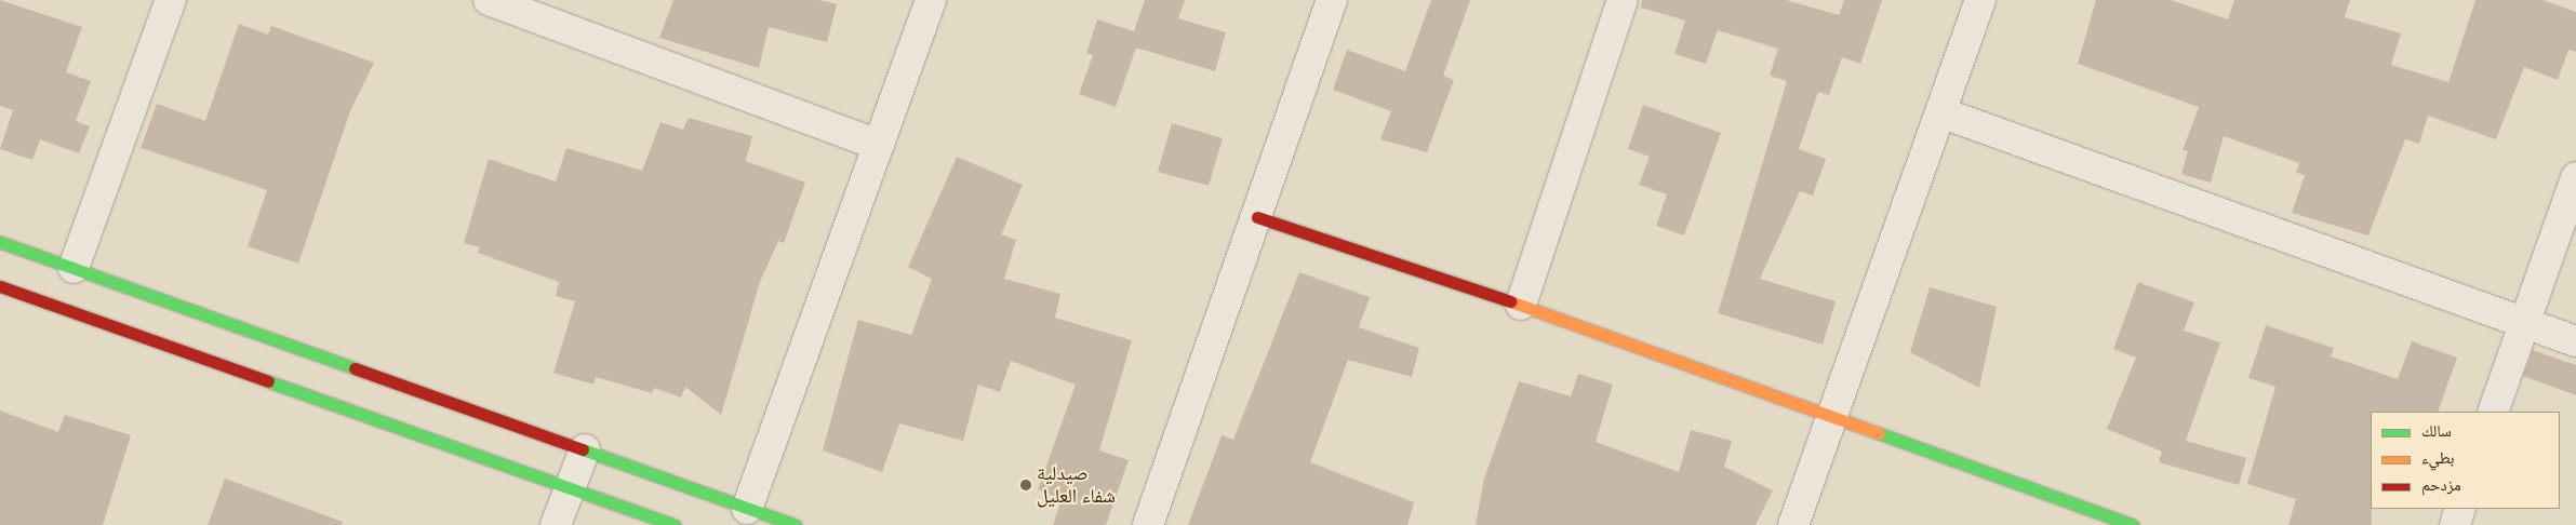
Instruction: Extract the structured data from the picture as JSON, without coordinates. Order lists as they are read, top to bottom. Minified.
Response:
{"places":["صيدلية شفاء العليل"],"legend":["سالك","بطيء","مزدحم"]}
